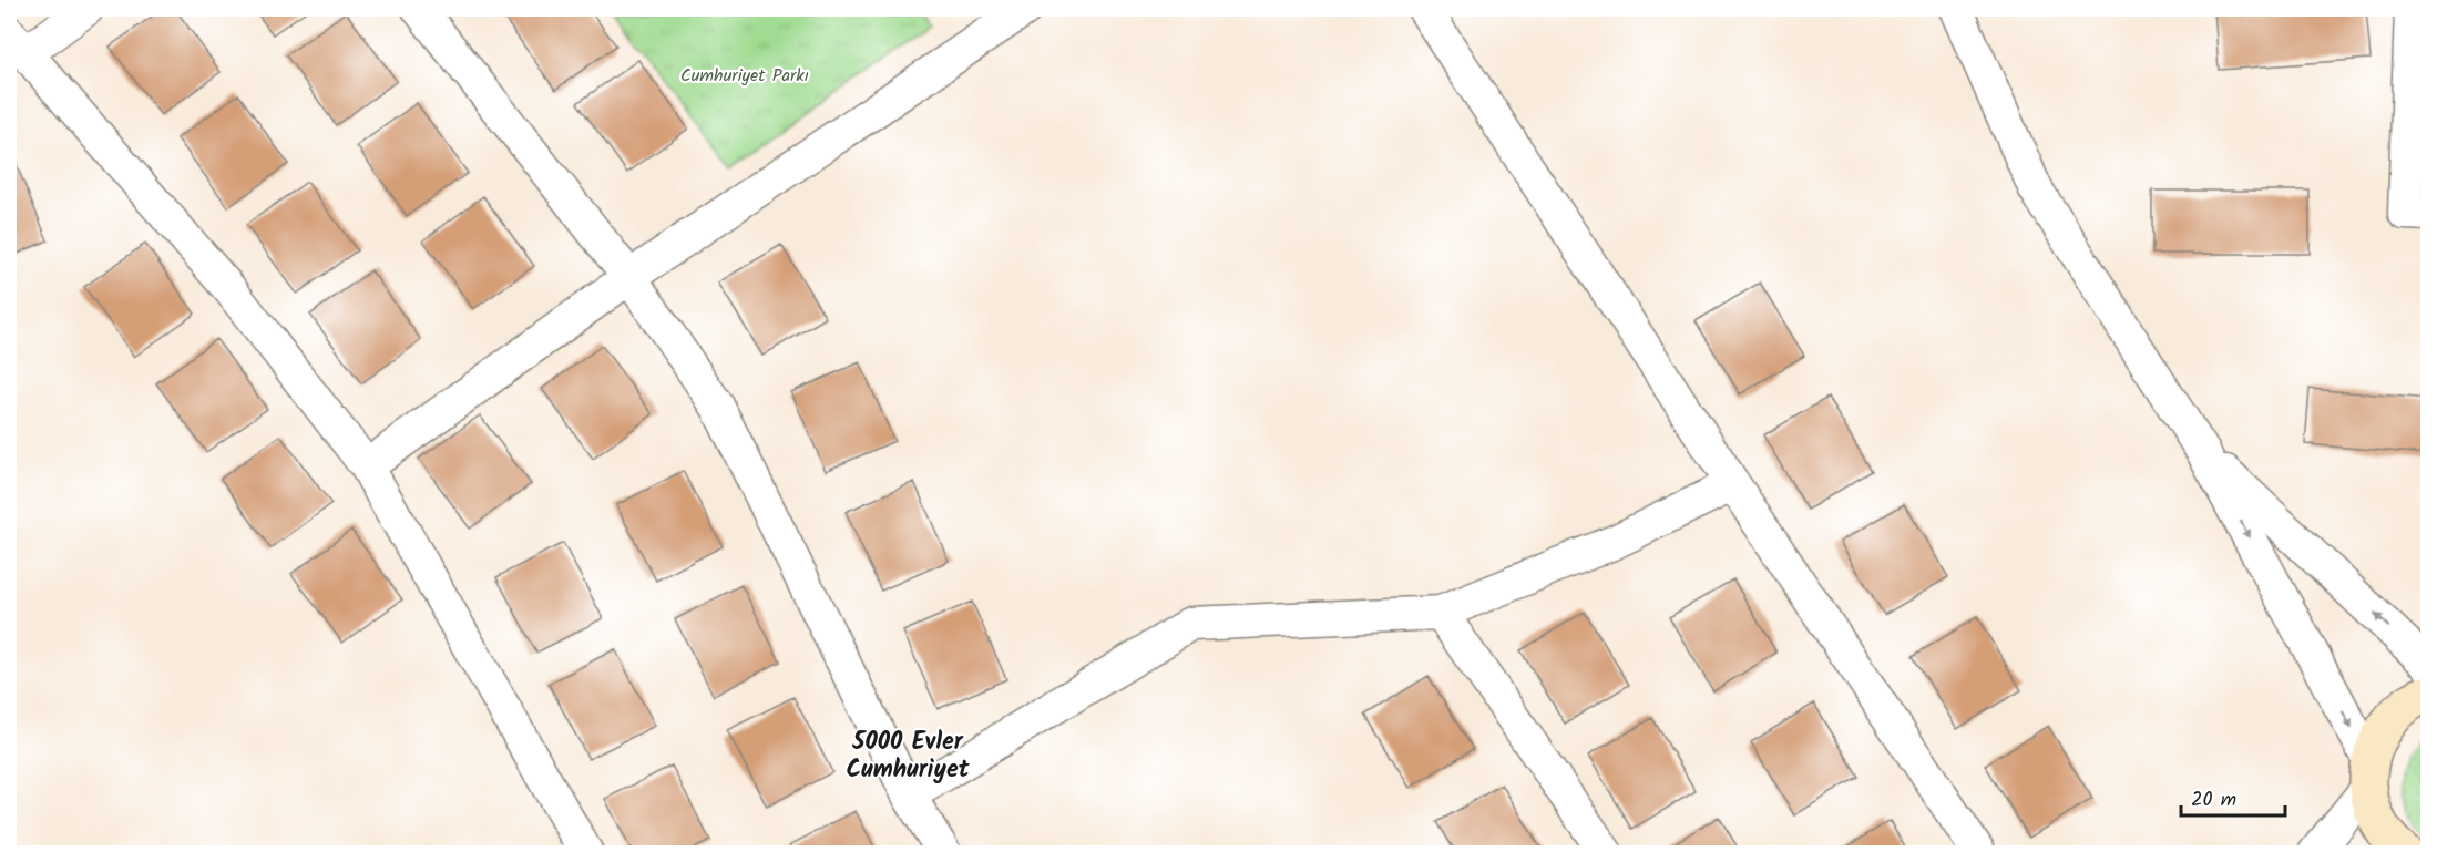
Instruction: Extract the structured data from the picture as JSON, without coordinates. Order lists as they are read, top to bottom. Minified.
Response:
{"districts":["5000 Evler Cumhuriyet"],"parks":["Cumhuriyet Parkı"],"scale_bar":"20 m"}
